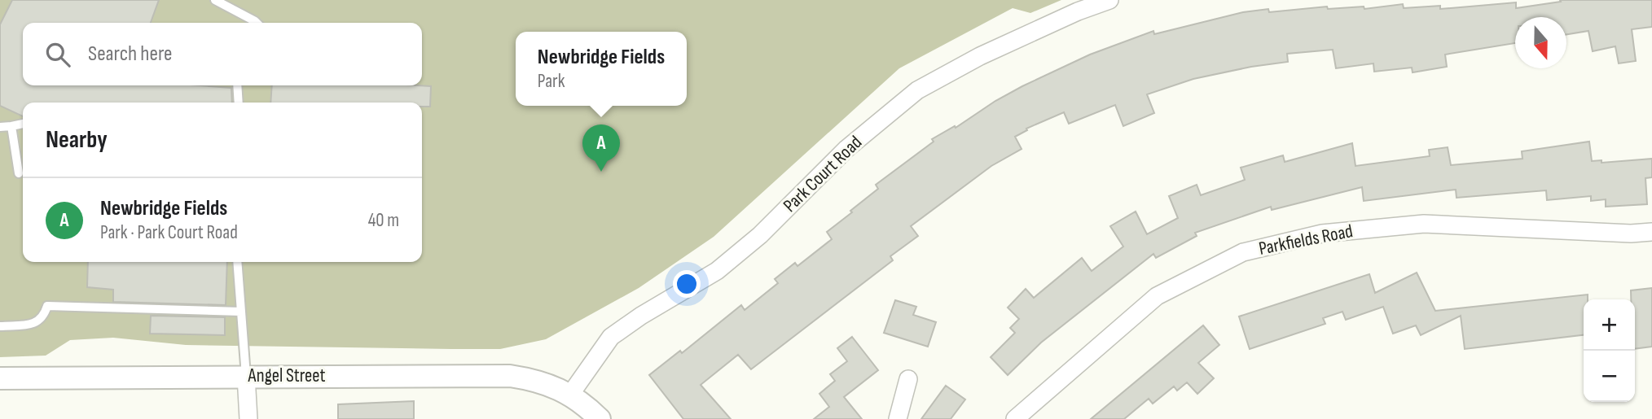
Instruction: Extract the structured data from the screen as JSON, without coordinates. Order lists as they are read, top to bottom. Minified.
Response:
{"streets":{"street":["Park Court Road","Parkfields Road","Angel Street"]},"crossings":[["Park Court Road","Angel Street"]],"north":"bottom","page":{"search":"Search here","popup":["Newbridge Fields","Park"],"heading":"Nearby","pins":"A","list":[{"mark":"A","name":"Newbridge Fields","note":"Park · Park Court Road","value":"40 m"}],"map_buttons":["+","−"]}}
